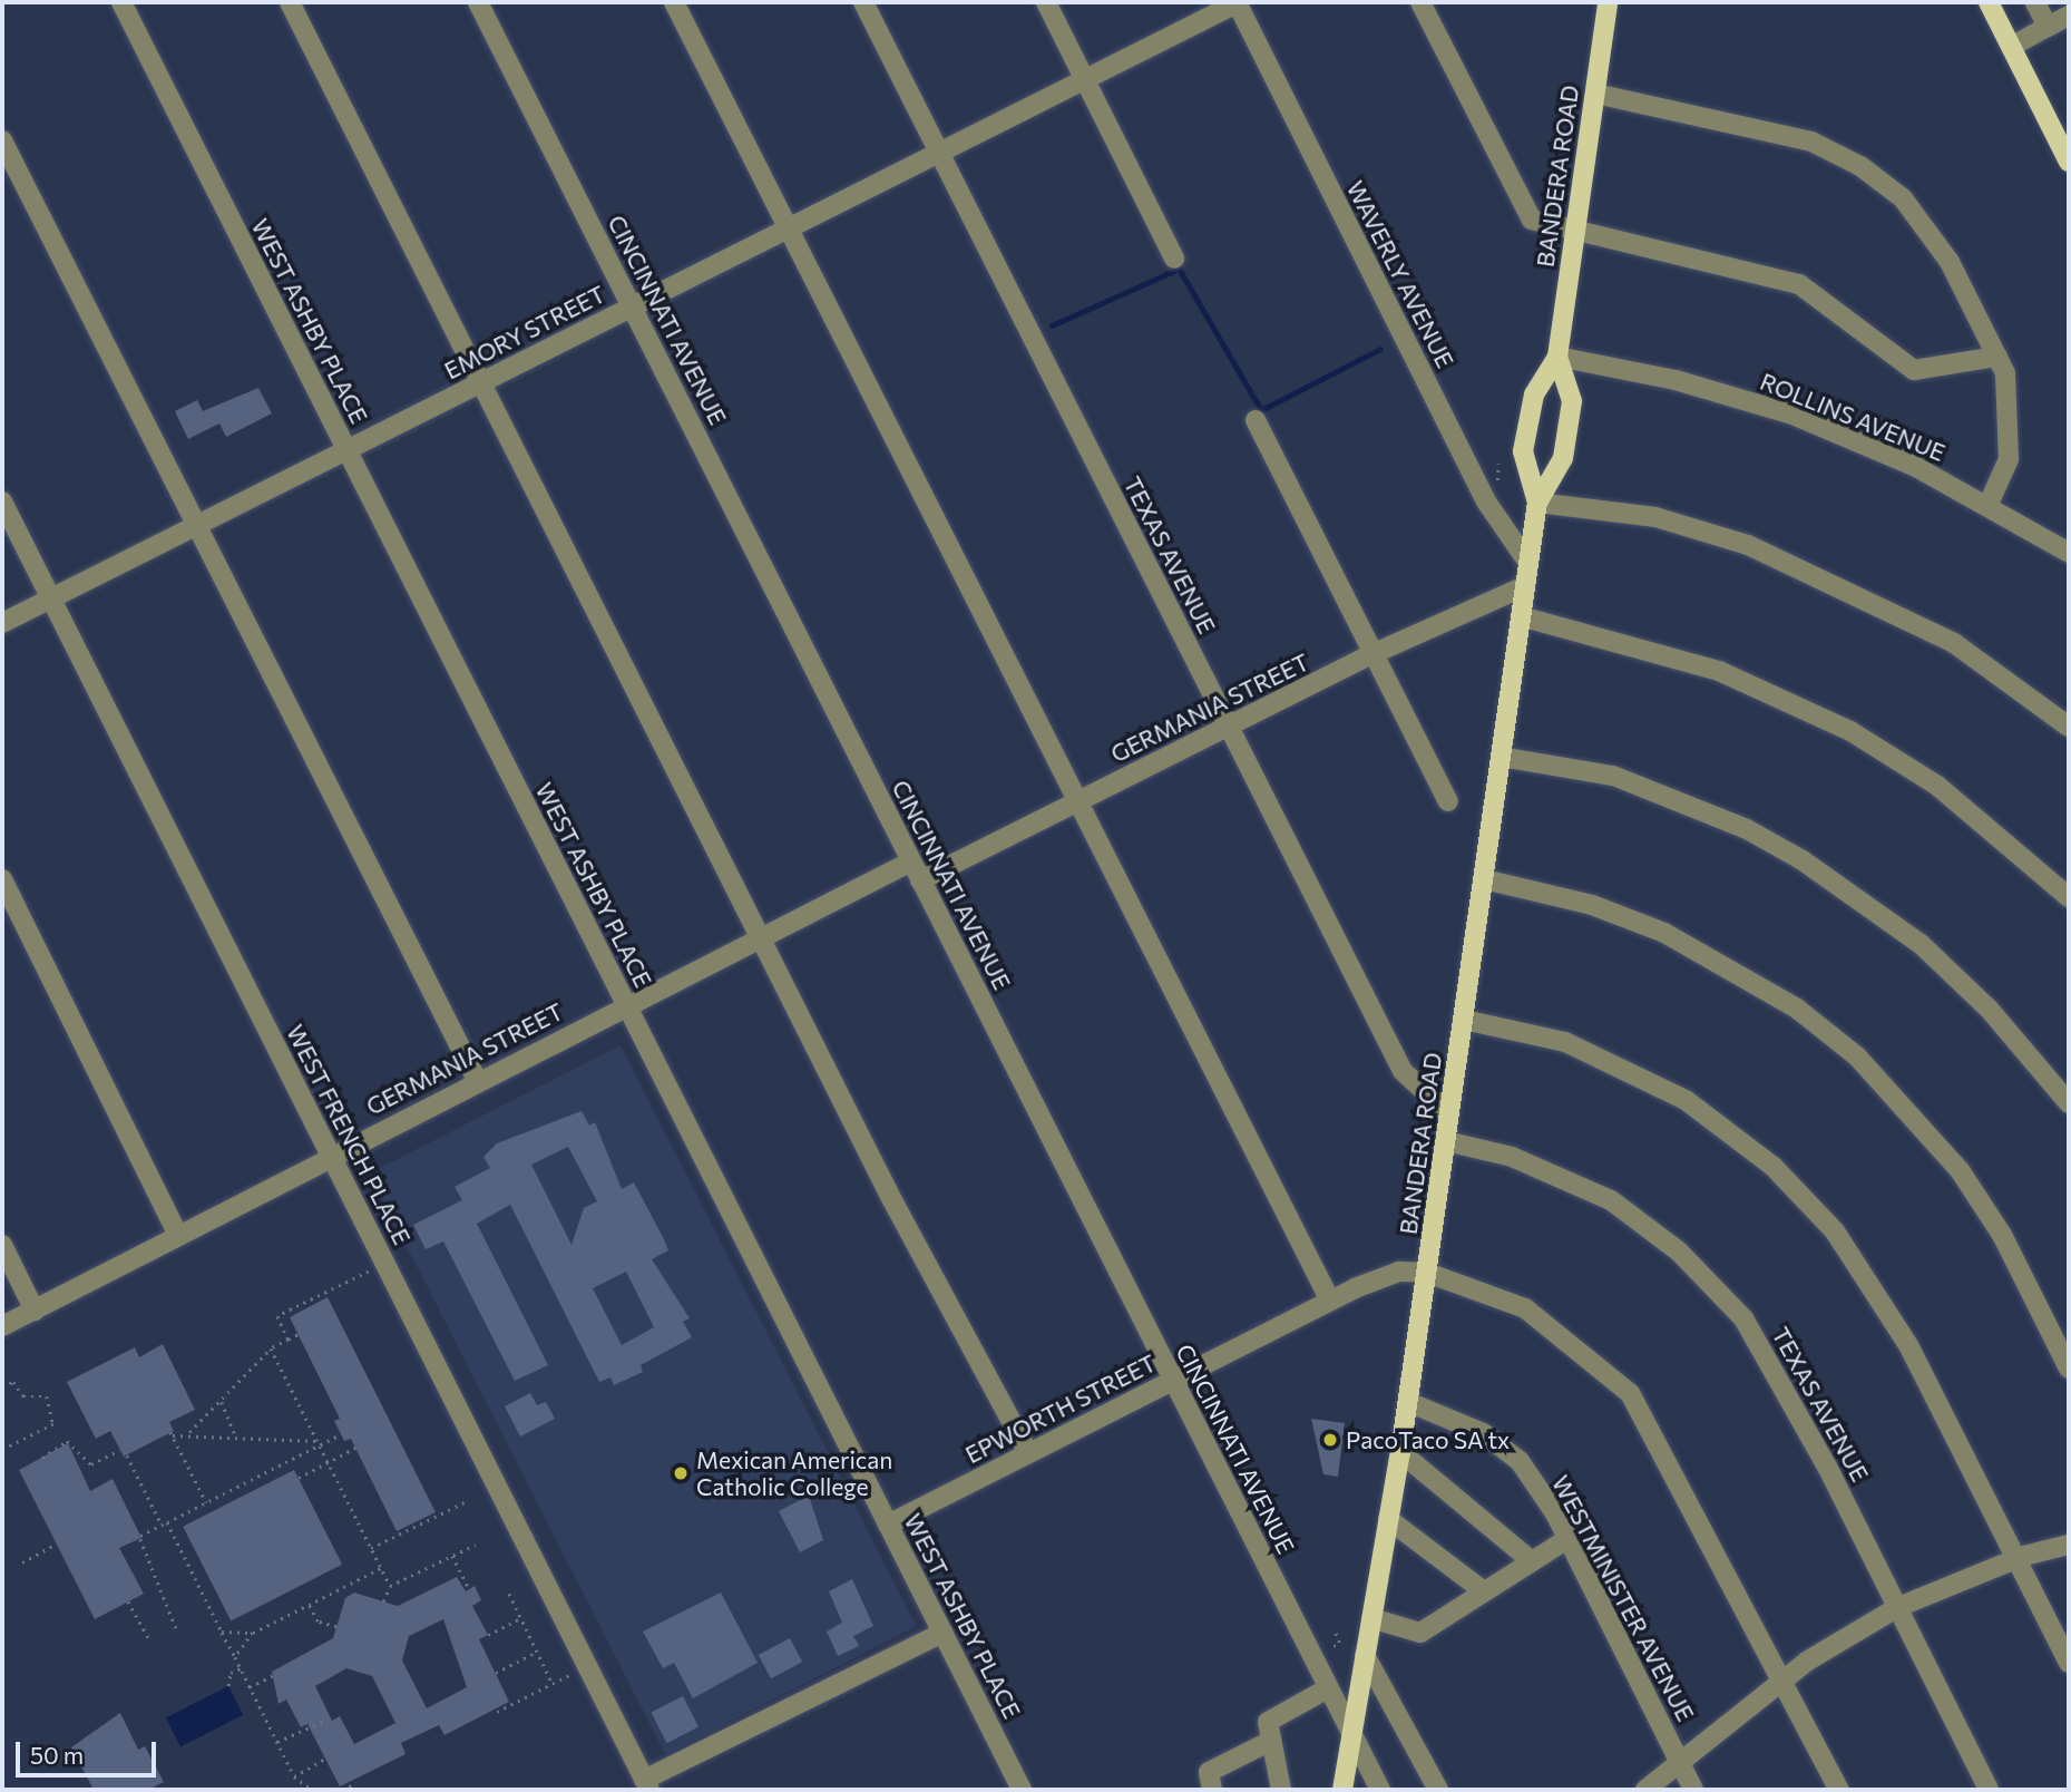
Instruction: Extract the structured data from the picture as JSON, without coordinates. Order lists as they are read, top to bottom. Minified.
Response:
{"streets":{"main road":["BANDERA ROAD"],"street":["WAVERLY AVENUE","CINCINNATI AVENUE","WEST ASHBY PLACE","EMORY STREET","ROLLINS AVENUE","TEXAS AVENUE","GERMANIA STREET","WEST FRENCH PLACE","EPWORTH STREET","WESTMINISTER AVENUE"]},"crossings":[["BANDERA ROAD","WAVERLY AVENUE"],["BANDERA ROAD","CINCINNATI AVENUE"],["BANDERA ROAD","ROLLINS AVENUE"],["BANDERA ROAD","TEXAS AVENUE"],["BANDERA ROAD","GERMANIA STREET"],["BANDERA ROAD","EPWORTH STREET"],["BANDERA ROAD","WESTMINISTER AVENUE"],["WAVERLY AVENUE","EMORY STREET"],["CINCINNATI AVENUE","EMORY STREET"],["CINCINNATI AVENUE","GERMANIA STREET"],["CINCINNATI AVENUE","EPWORTH STREET"],["WEST ASHBY PLACE","EMORY STREET"],["WEST ASHBY PLACE","GERMANIA STREET"],["WEST ASHBY PLACE","EPWORTH STREET"],["EMORY STREET","TEXAS AVENUE"],["EMORY STREET","WEST FRENCH PLACE"],["TEXAS AVENUE","GERMANIA STREET"],["GERMANIA STREET","WEST FRENCH PLACE"]],"places":["PacoTaco SA tx","Mexican American Catholic College"],"scale_bar":"50 m"}
